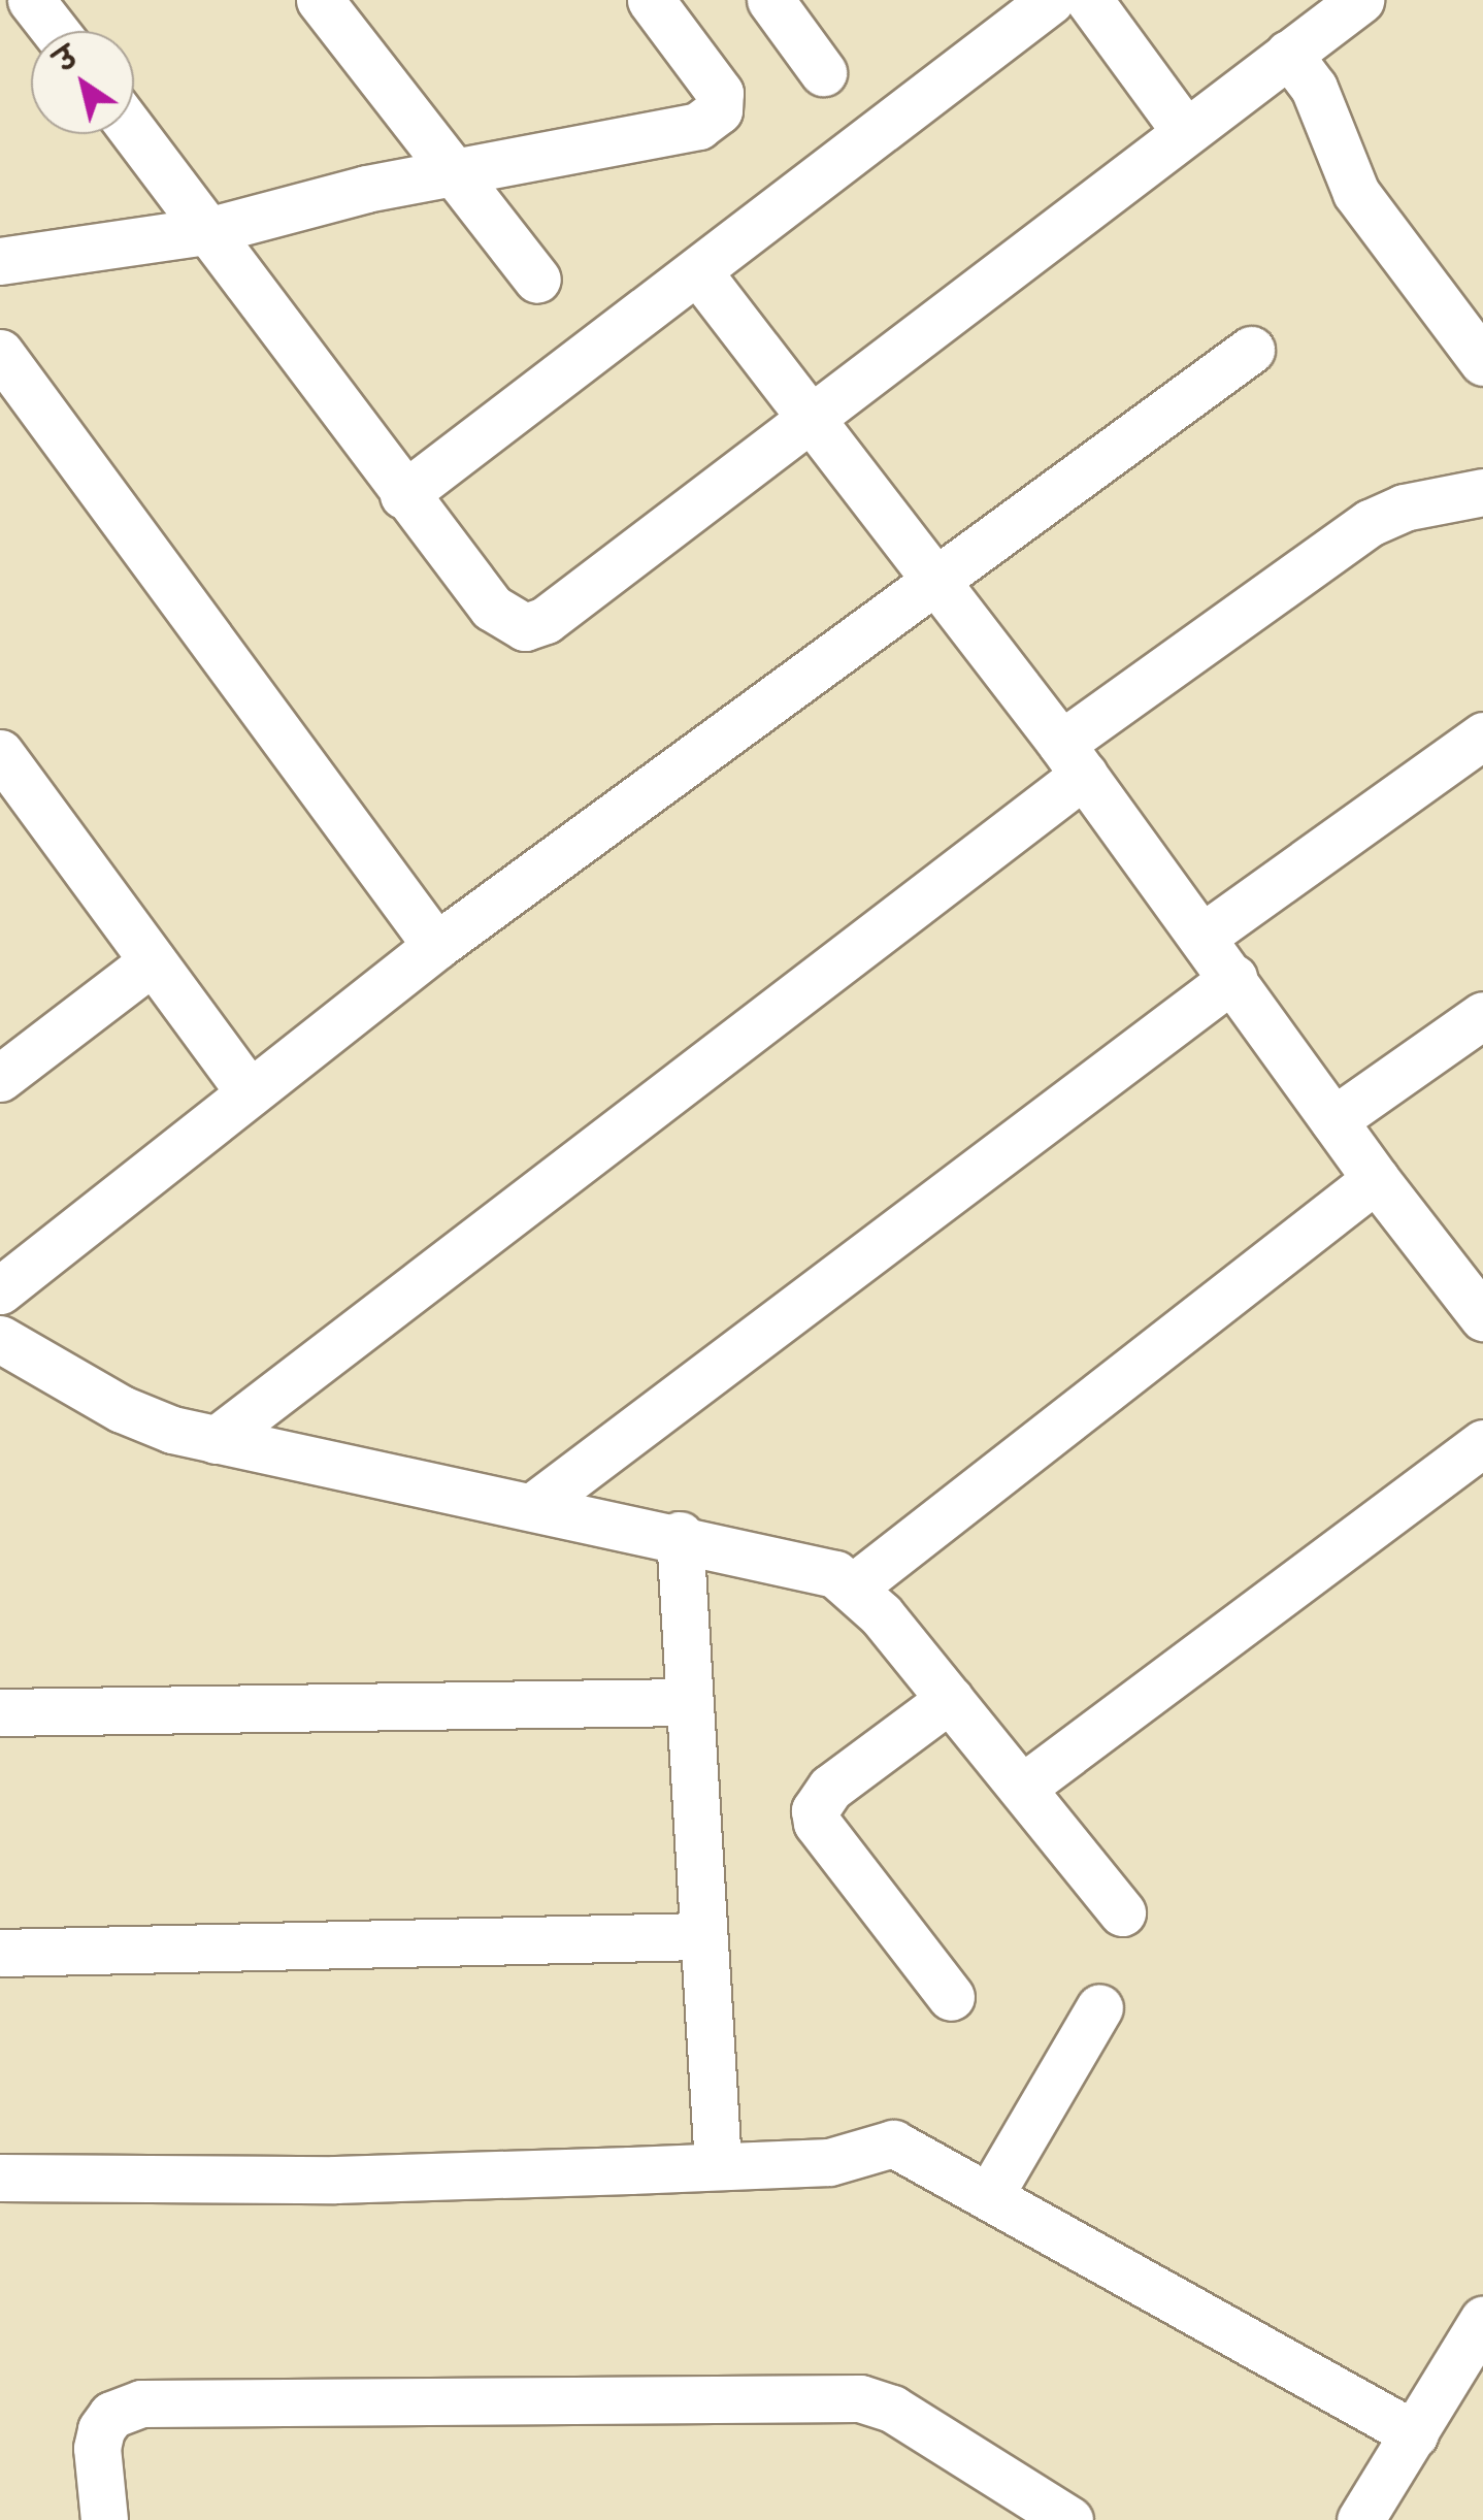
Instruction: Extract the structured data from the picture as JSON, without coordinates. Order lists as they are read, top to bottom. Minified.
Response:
{"north":"top left"}
